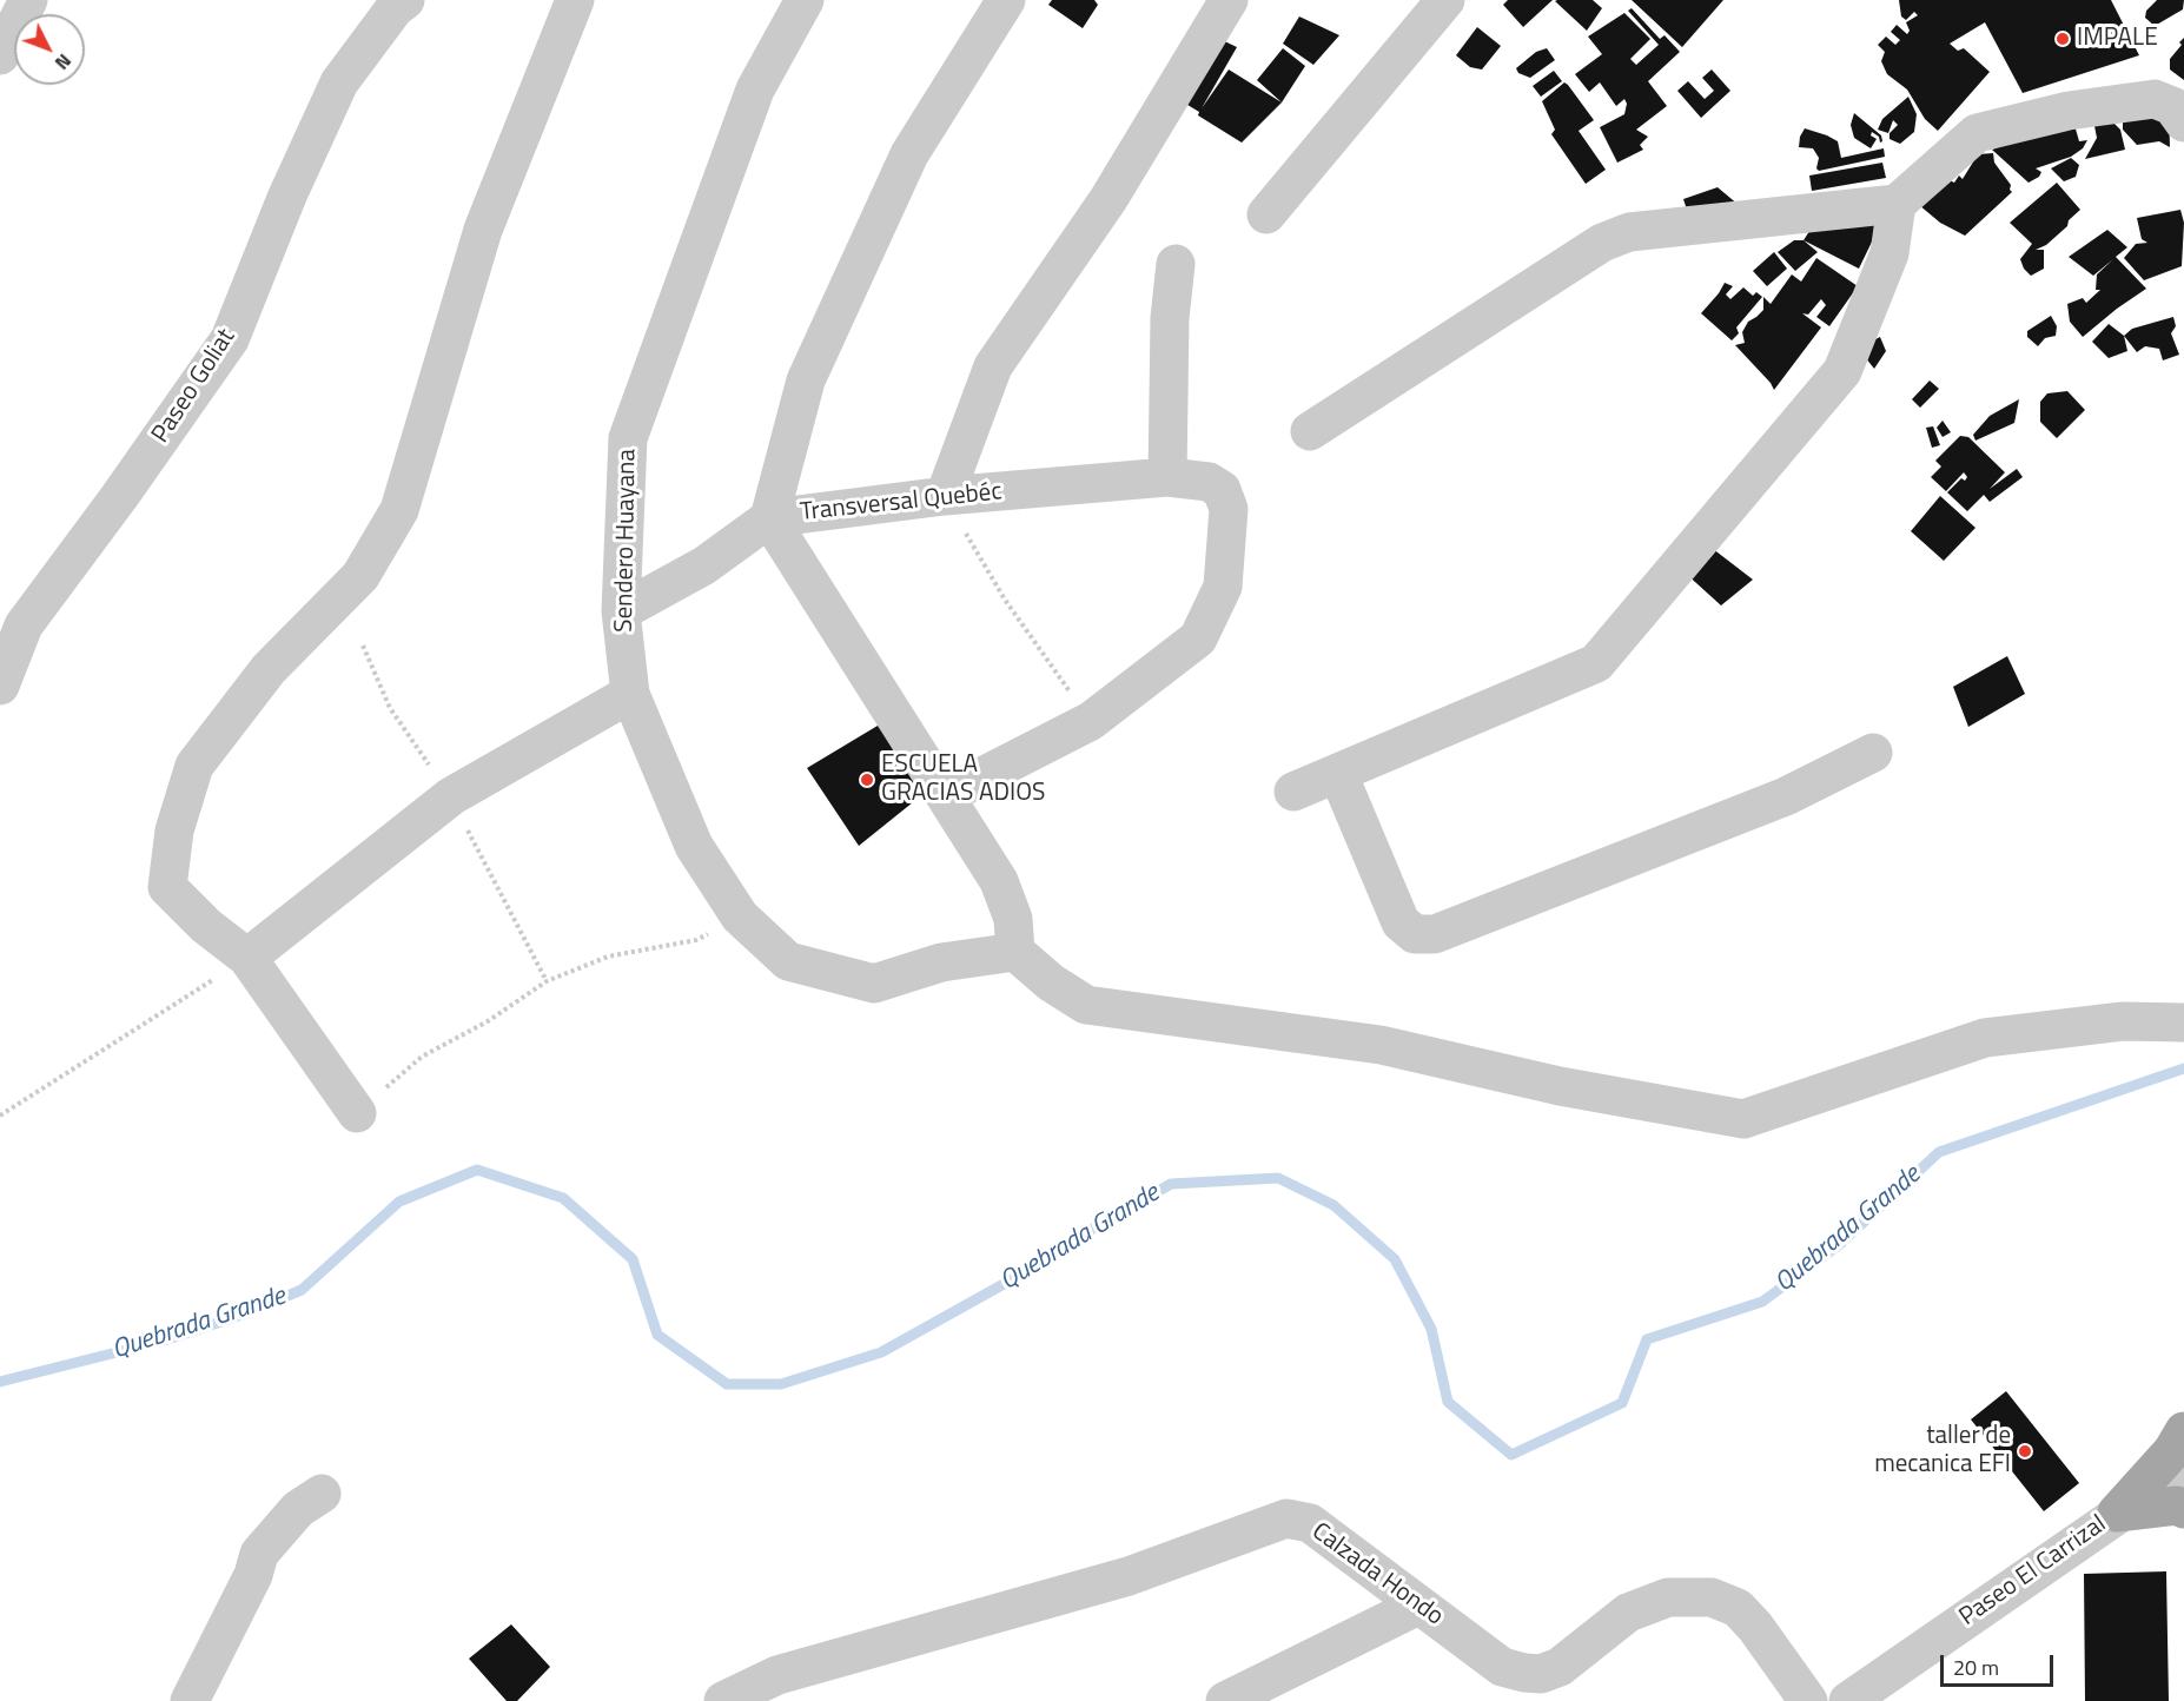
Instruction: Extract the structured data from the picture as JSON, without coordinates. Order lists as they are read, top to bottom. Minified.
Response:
{"streets":{"street":["Paseo Goliat","Transversal Quebéc","Sendero Huayana","Paseo El Carrizal","Calzada Hondo"]},"crossings":[["Transversal Quebéc","Sendero Huayana"]],"water":["Quebrada Grande"],"places":["IMPALE","ESCUELA GRACIAS ADIOS","taller de mecanica EFI"],"scale_bar":"20 m","north":"bottom right"}
